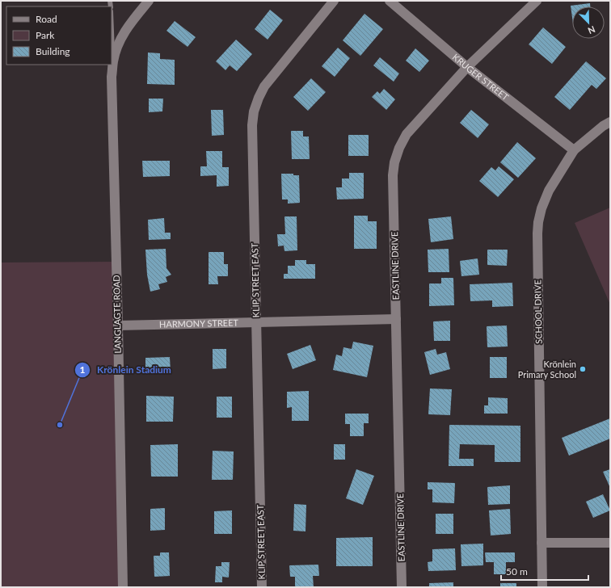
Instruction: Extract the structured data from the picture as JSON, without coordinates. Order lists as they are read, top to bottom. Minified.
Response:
{"streets":{"street":["KRUGER STREET","EASTLINE DRIVE","KLIP STREET EAST","SCHOOL DRIVE","LANGLAGTE ROAD","HARMONY STREET"]},"crossings":[["KRUGER STREET","EASTLINE DRIVE"],["KRUGER STREET","SCHOOL DRIVE"],["EASTLINE DRIVE","HARMONY STREET"],["KLIP STREET EAST","HARMONY STREET"],["LANGLAGTE ROAD","HARMONY STREET"]],"places":["Krönlein Primary School","Krönlein Stadium"],"legend":["Road","Park","Building"],"scale_bar":"50 m","north":"bottom right"}
